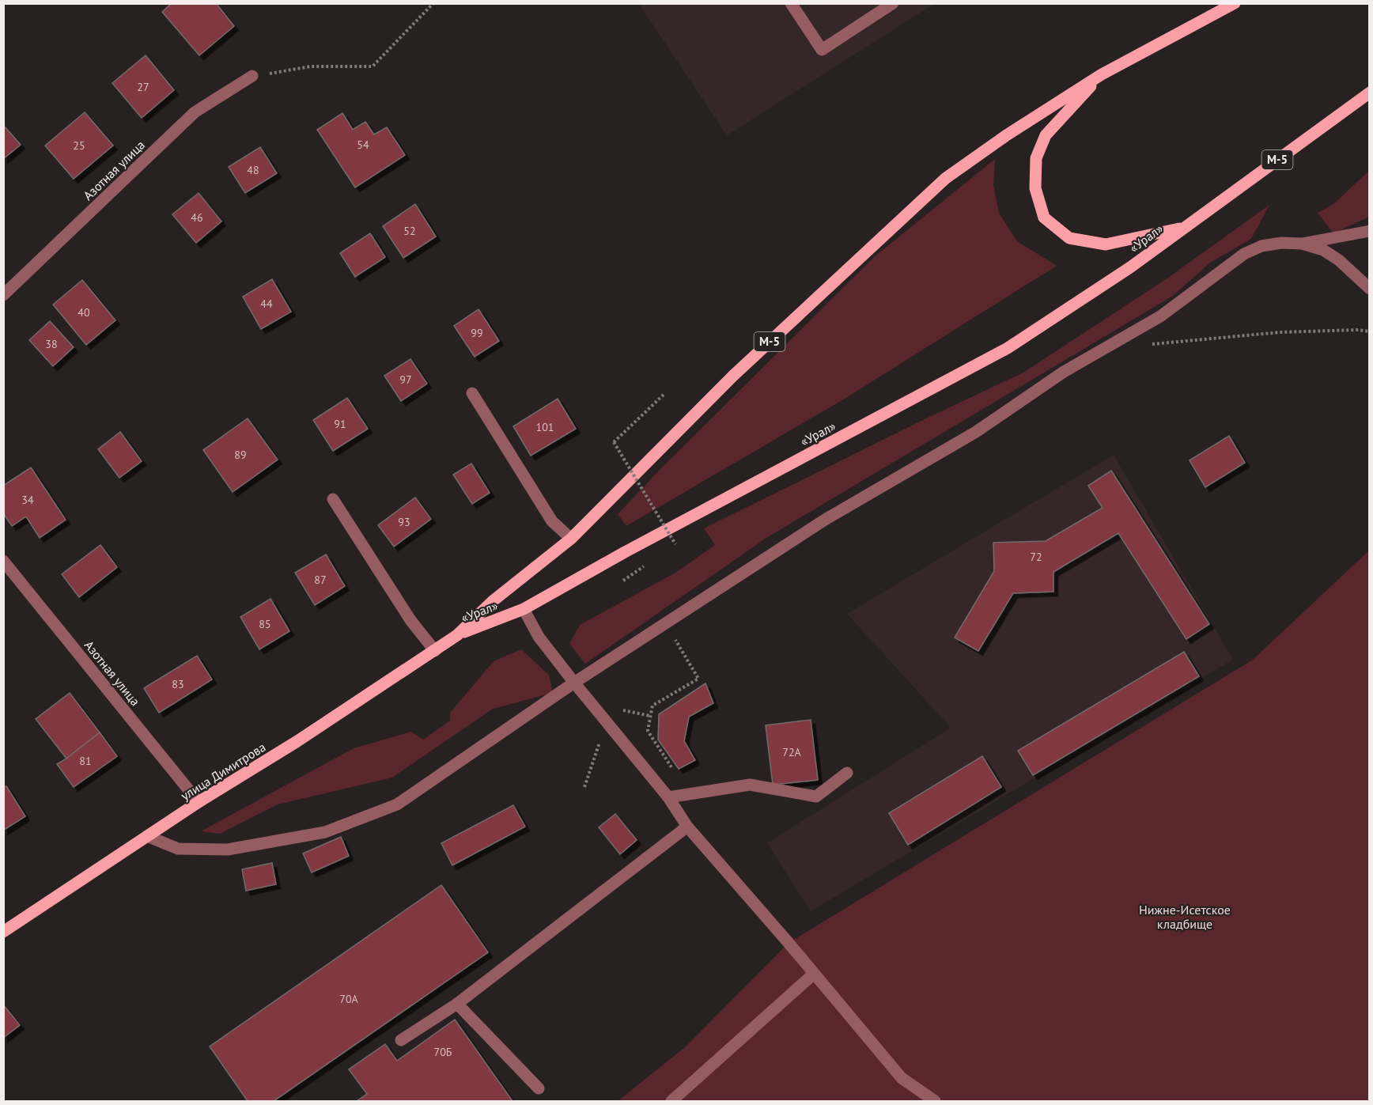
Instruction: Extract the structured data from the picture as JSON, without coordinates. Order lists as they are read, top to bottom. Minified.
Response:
{"streets":{"main road":["М-5","«Урал»","улица Димитрова"],"street":["Азотная улица"]},"crossings":[["М-5","«Урал»"],["Азотная улица","улица Димитрова"],["«Урал»","улица Димитрова"]],"parks":["Нижне-Исетское кладбище"],"house_numbers":["27","54","25","48","46","52","44","40","99","38","97","91","101","89","34","93","72","87","85","83","72А","81","70А","70Б"]}
